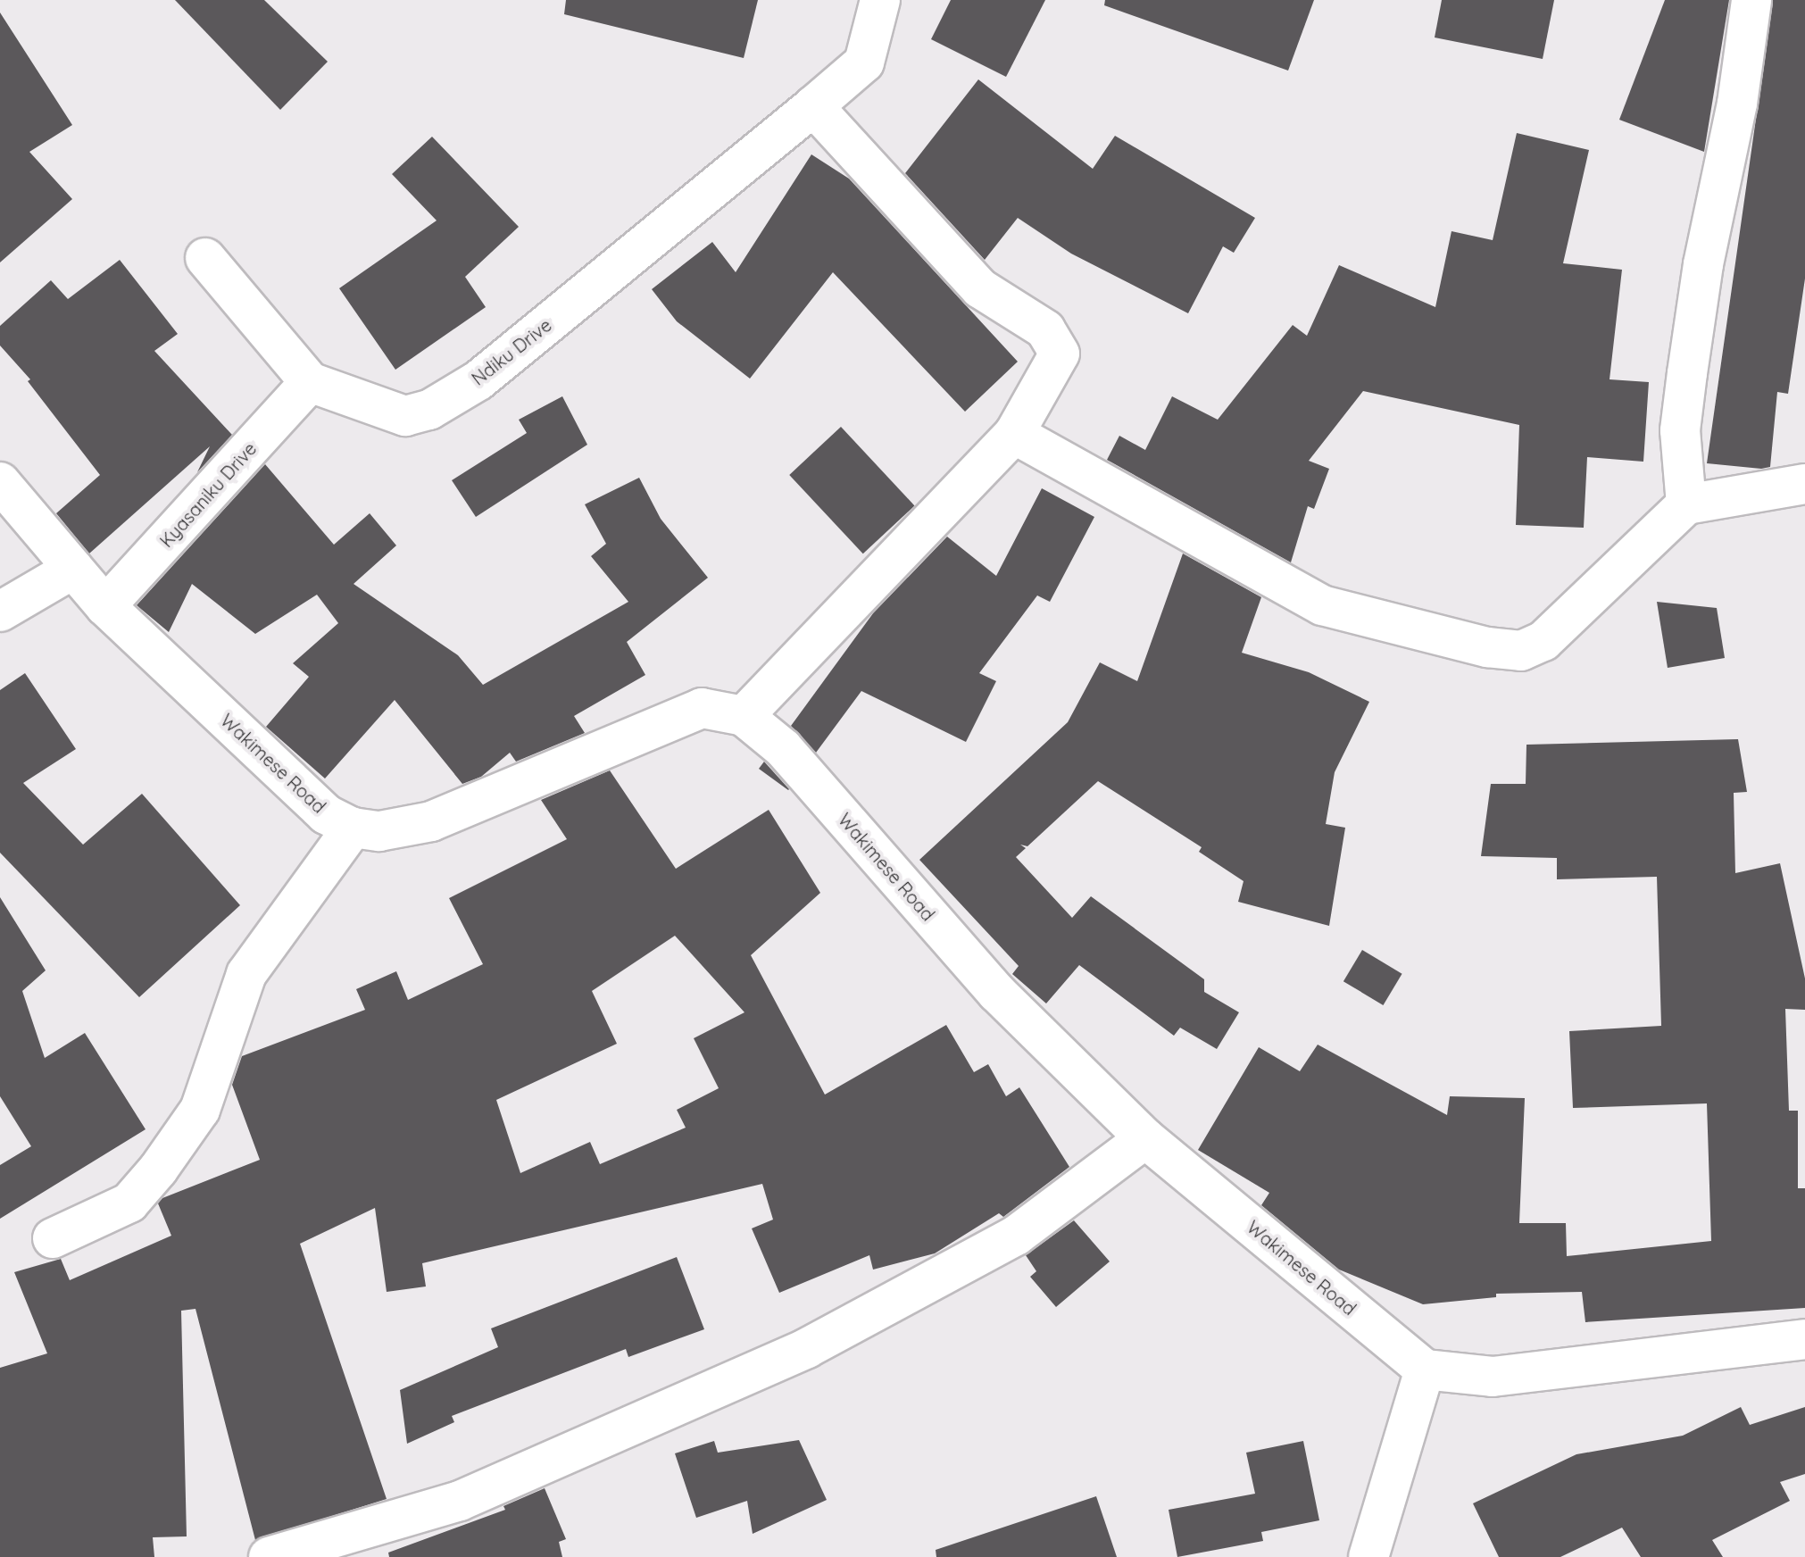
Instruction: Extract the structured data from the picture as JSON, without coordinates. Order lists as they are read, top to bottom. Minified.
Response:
{"streets":{"street":["Ndiku Drive","Kyasaniku Drive","Wakimese Road"]},"crossings":[["Ndiku Drive","Kyasaniku Drive"],["Kyasaniku Drive","Wakimese Road"]]}
